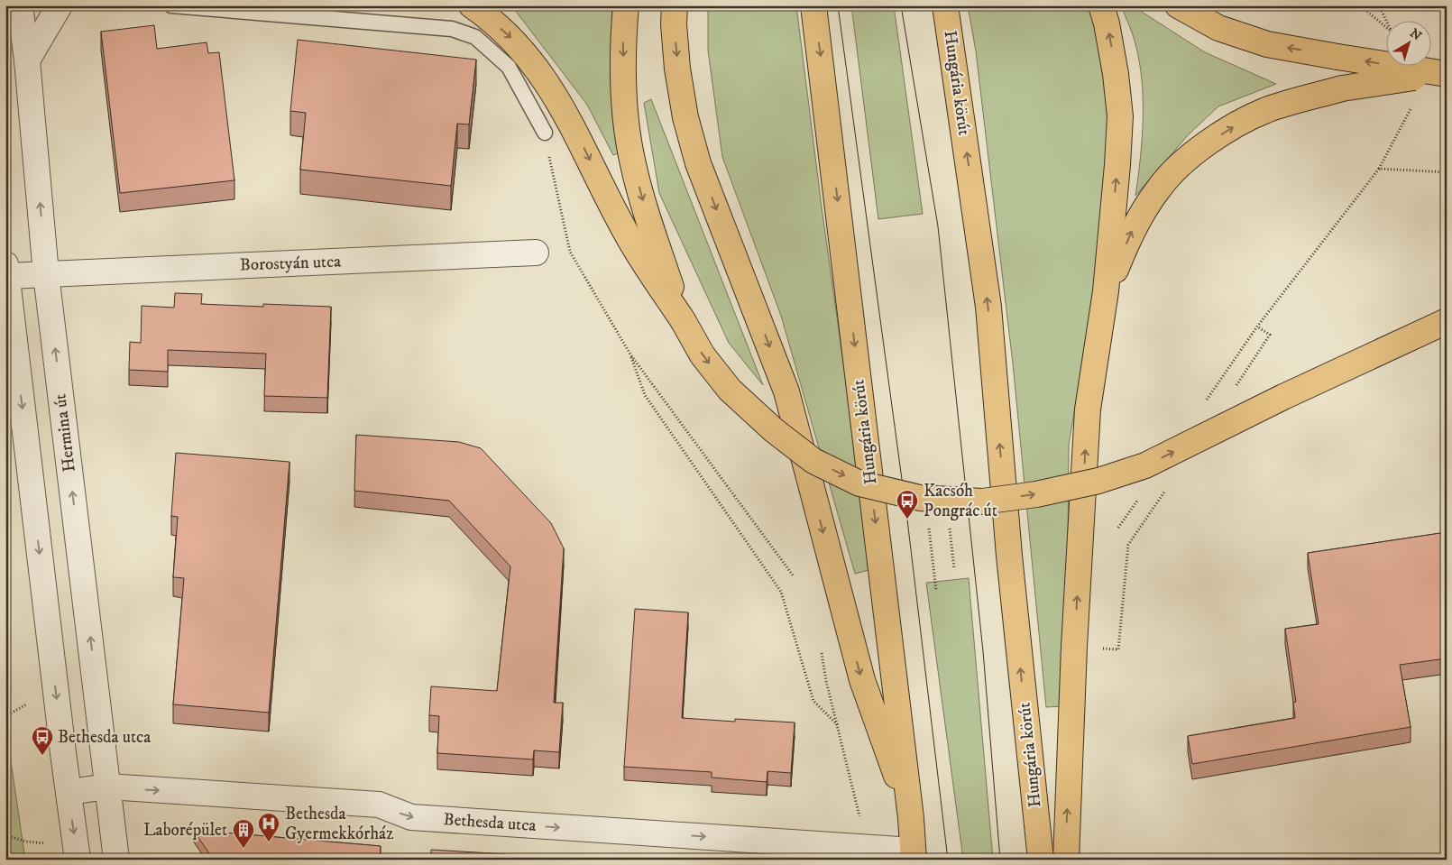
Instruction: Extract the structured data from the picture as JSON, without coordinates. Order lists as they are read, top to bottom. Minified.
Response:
{"streets":{"main road":["Hungária körút"],"street":["Borostyán utca","Hermina út","Bethesda utca"]},"crossings":[["Hungária körút","Bethesda utca"],["Borostyán utca","Hermina út"],["Hermina út","Bethesda utca"]],"one_way":["Bethesda utca"],"places":{"bus stop":["Kacsóh Pongrác út","Bethesda utca"],"hospital":["Bethesda Gyermekkórház"],"building":["Laborépület"]},"north":"top right"}
